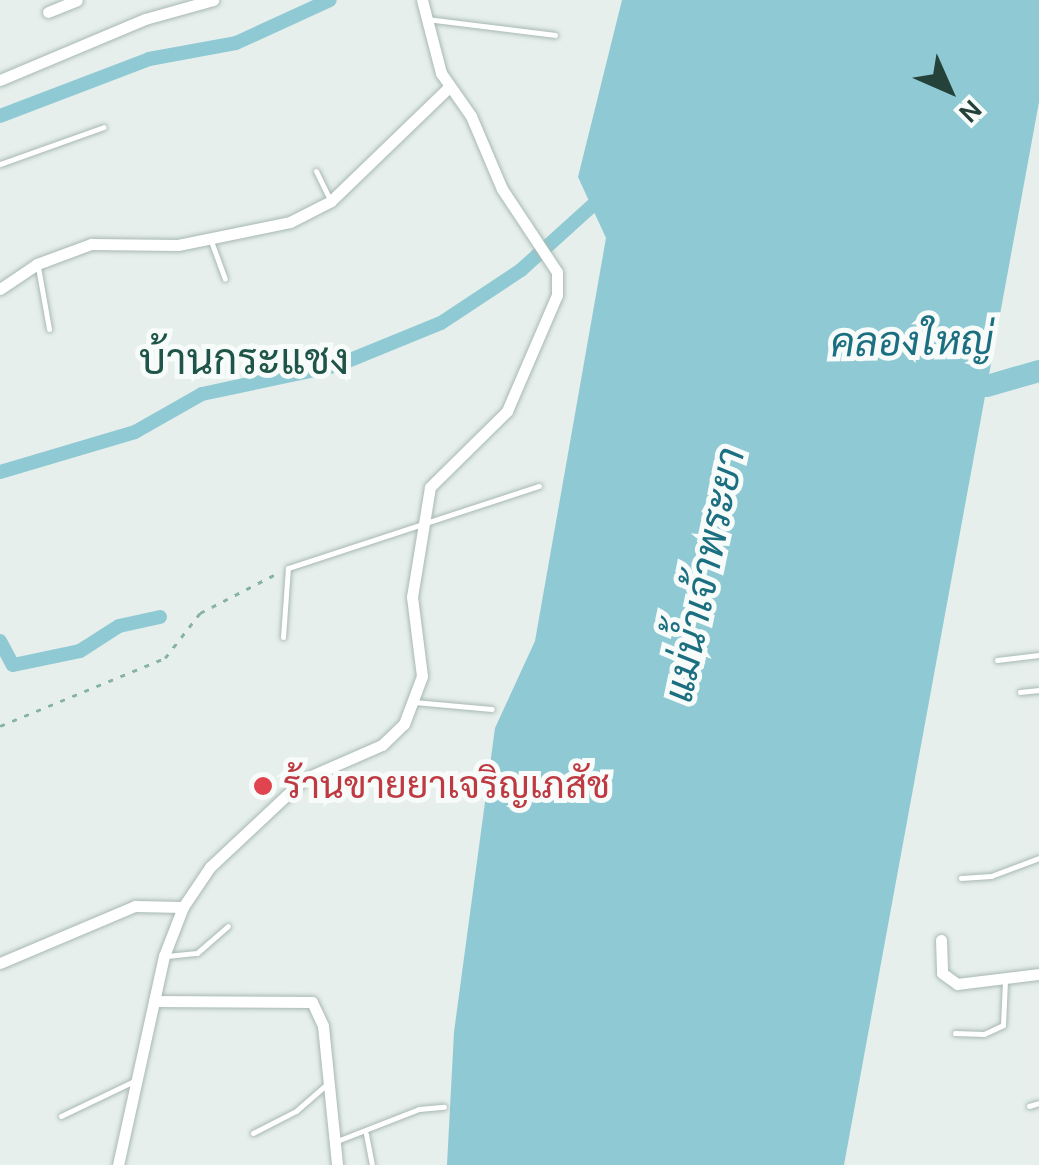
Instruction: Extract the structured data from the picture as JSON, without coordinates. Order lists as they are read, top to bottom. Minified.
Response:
{"districts":["บ้านกระแชง"],"water":["คลองใหญ่","แม่น้ำเจ้าพระยา"],"places":["ร้านขายยาเจริญเภสัช"],"north":"bottom right"}
